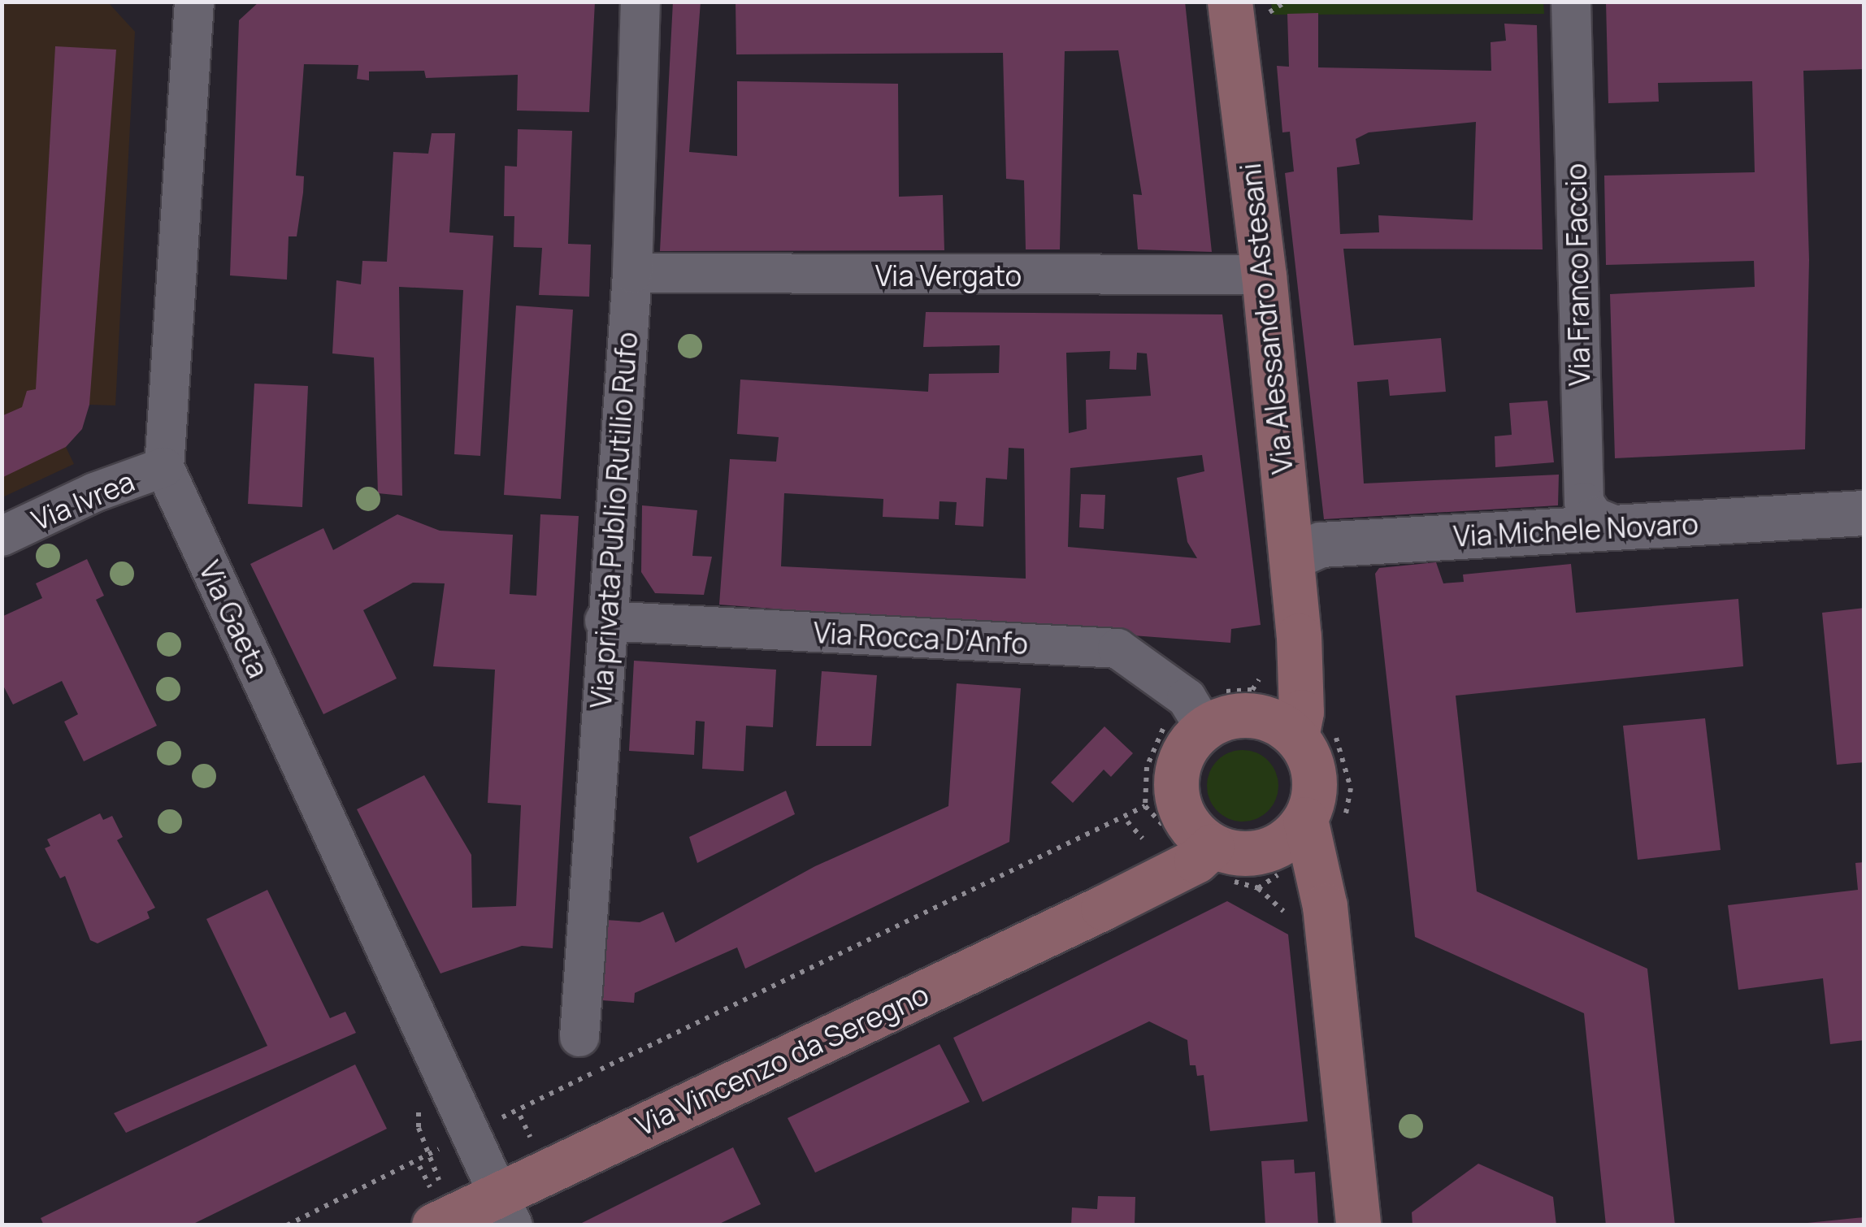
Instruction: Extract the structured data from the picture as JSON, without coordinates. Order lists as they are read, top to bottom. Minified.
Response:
{"streets":{"main road":["Via Alessandro Astesani","Via Vincenzo da Seregno"],"street":["Via Franco Faccio","Via Vergato","Via Ivrea","Via privata Publio Rutilio Rufo","Via Michele Novaro","Via Gaeta","Via Rocca D'Anfo"]},"crossings":[["Via Franco Faccio","Via Michele Novaro"],["Via Vergato","Via Alessandro Astesani"],["Via Vergato","Via privata Publio Rutilio Rufo"],["Via Alessandro Astesani","Via Michele Novaro"],["Via Alessandro Astesani","Via Rocca D'Anfo"],["Via Alessandro Astesani","Via Vincenzo da Seregno"],["Via Ivrea","Via Gaeta"],["Via privata Publio Rutilio Rufo","Via Rocca D'Anfo"],["Via Gaeta","Via Vincenzo da Seregno"],["Via Rocca D'Anfo","Via Vincenzo da Seregno"]]}
